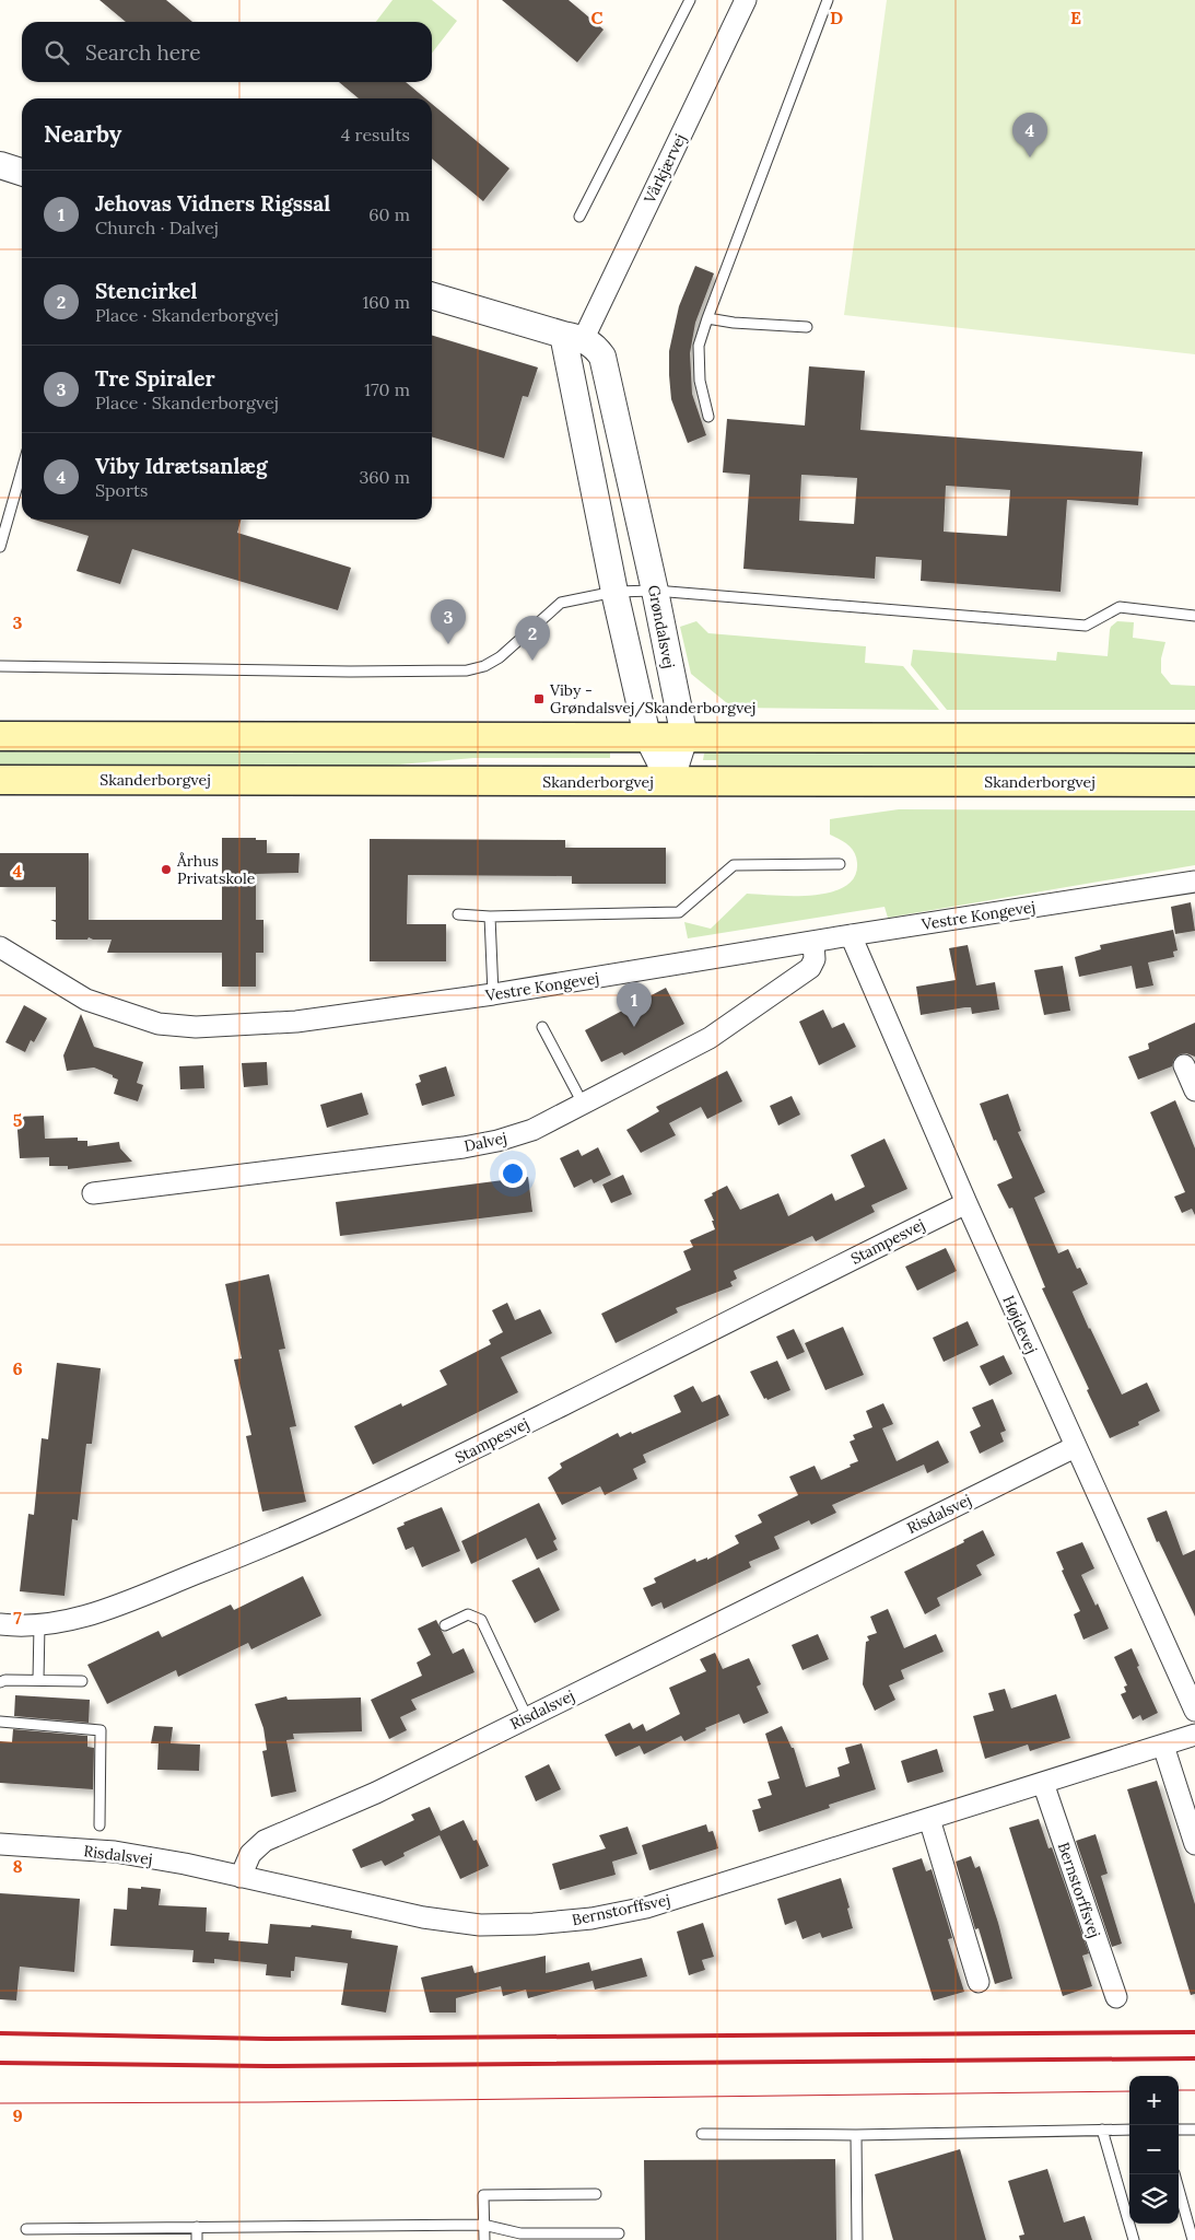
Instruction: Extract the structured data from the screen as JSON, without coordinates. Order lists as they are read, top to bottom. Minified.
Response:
{"streets":{"main road":["Skanderborgvej"],"street":["Vårkjærvej","Grøndalsvej","Vestre Kongevej","Dalvej","Stampesvej","Højdevej","Risdalsvej","Bernstorffsvej"]},"crossings":[["Vårkjærvej","Grøndalsvej"],["Grøndalsvej","Skanderborgvej"],["Vestre Kongevej","Dalvej"],["Vestre Kongevej","Højdevej"],["Stampesvej","Højdevej"],["Højdevej","Risdalsvej"],["Risdalsvej","Bernstorffsvej"]],"places":{"transit":["Viby - Grøndalsvej/Skanderborgvej"],"other":["Århus Privatskole"]},"page":{"search":"Search here","heading":["Nearby","4 results"],"pins":["4","3","2","1"],"list":[{"mark":"1","name":"Jehovas Vidners Rigssal","note":"Church · Dalvej","value":"60 m"},{"mark":"2","name":"Stencirkel","note":"Place · Skanderborgvej","value":"160 m"},{"mark":"3","name":"Tre Spiraler","note":"Place · Skanderborgvej","value":"170 m"},{"mark":"4","name":"Viby Idrætsanlæg","note":"Sports","value":"360 m"}],"map_buttons":["+","−"]},"grid":{"columns":["C","D","E"],"rows":["3","4","5","6","7","8","9"]}}
